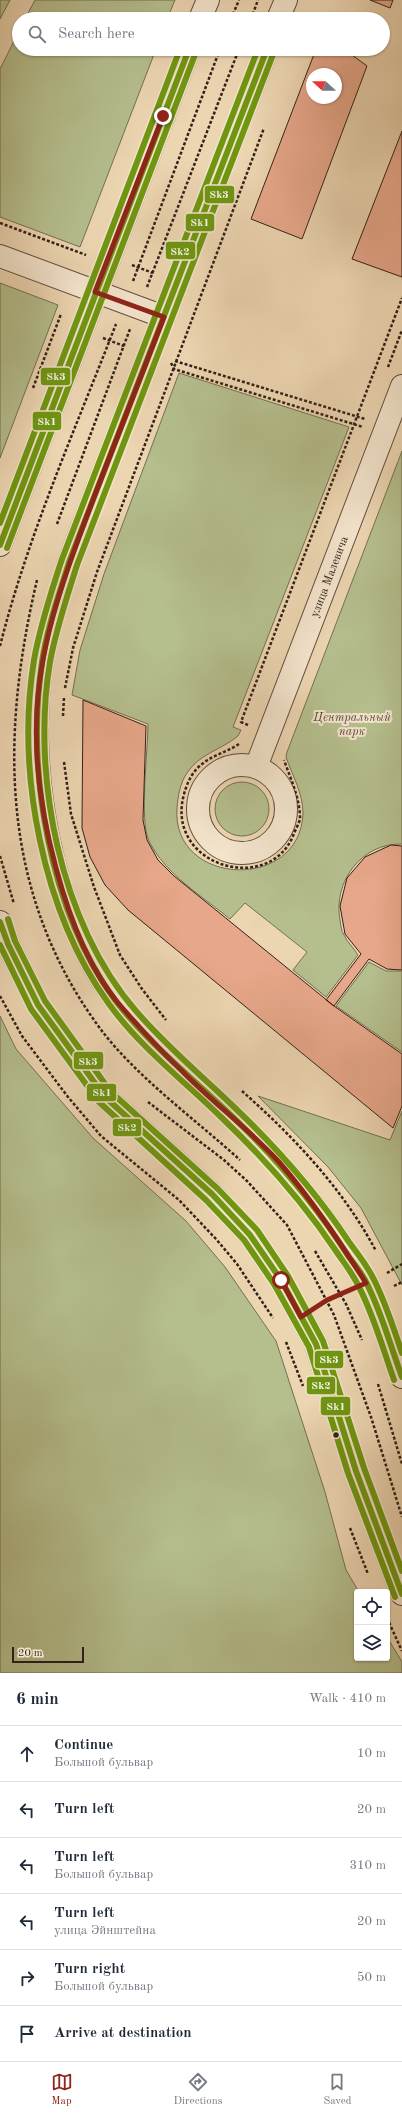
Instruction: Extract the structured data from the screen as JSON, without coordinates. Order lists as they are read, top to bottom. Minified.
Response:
{"streets":{"street":["улица Малевича"]},"parks":["Центральный парк"],"lines":["transit line Sk1","transit line Sk2","transit line Sk3"],"scale_bar":"20 m","north":"left","page":{"search":"Search here","scale":"20 m","heading":["6 min","Walk · 410 m"],"list":[["Continue","Большой бульвар","10 m"],["Turn left","20 m"],["Turn left","Большой бульвар","310 m"],["Turn left","улица Эйнштейна","20 m"],["Turn right","Большой бульвар","50 m"],"Arrive at destination"],"nav":["Map","Directions","Saved"]}}
